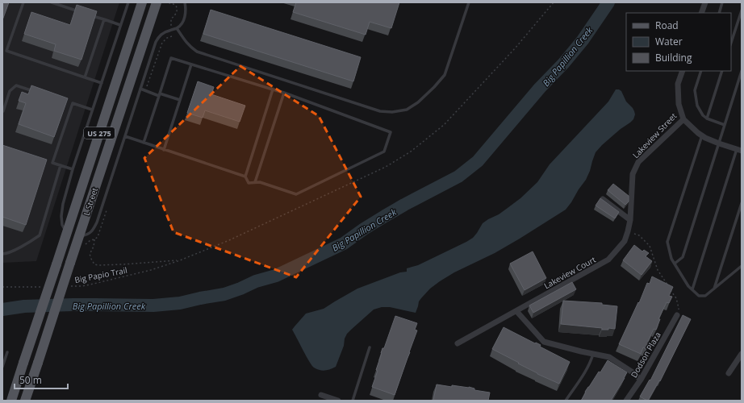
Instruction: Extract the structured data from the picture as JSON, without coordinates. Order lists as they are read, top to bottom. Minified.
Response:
{"streets":{"main road":["US 275","L Street"],"street":["Lakeview Street","Lakeview Court","Dodson Plaza"],"path":["Big Papio Trail"]},"crossings":[["Lakeview Street","Lakeview Court"]],"water":["Big Papillion Creek"],"legend":["Road","Water","Building"],"scale_bar":"50 m"}
